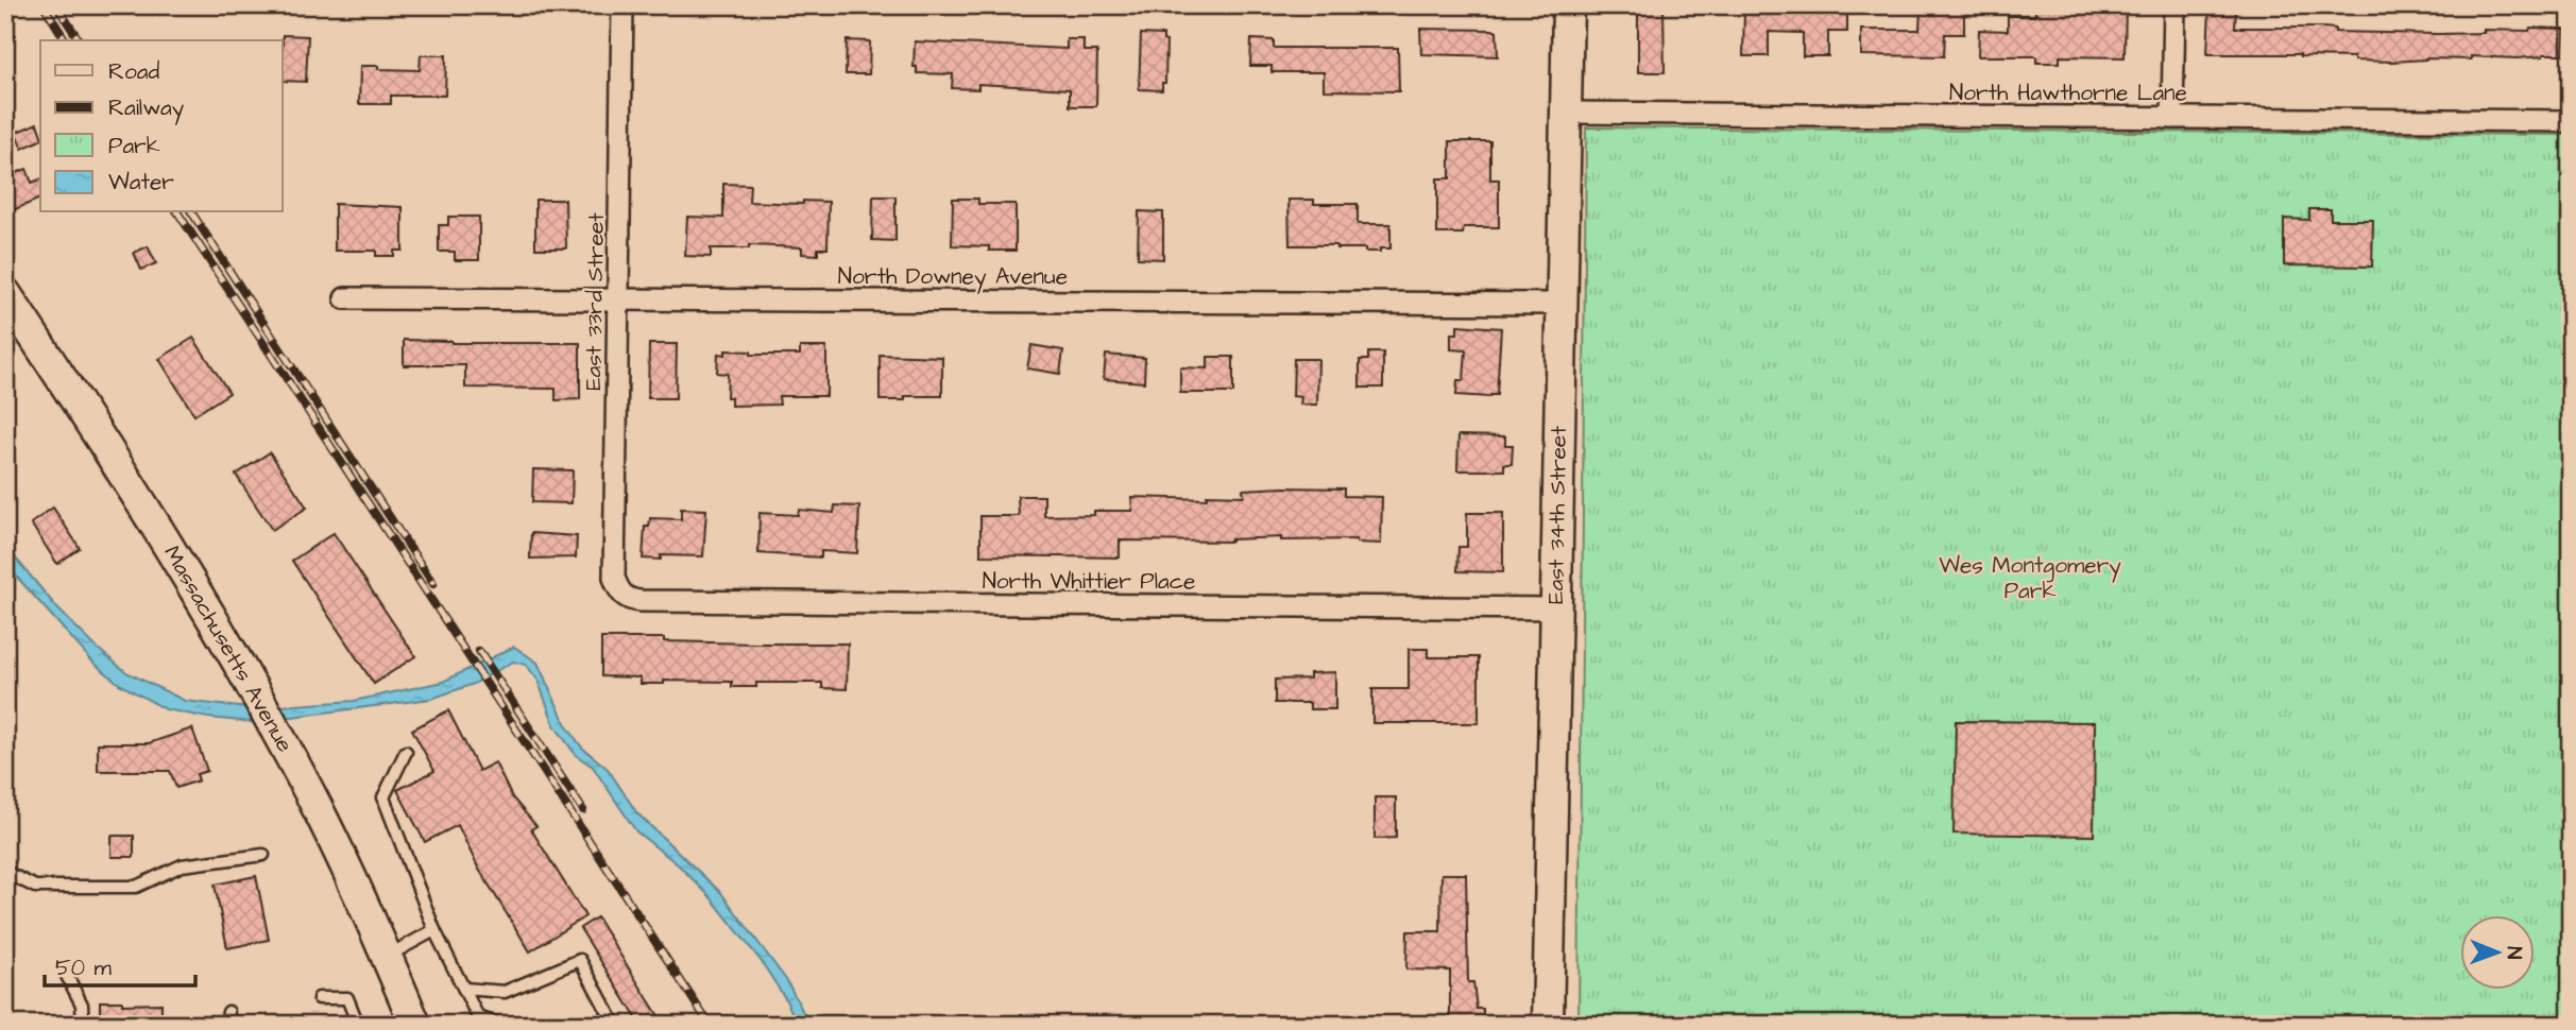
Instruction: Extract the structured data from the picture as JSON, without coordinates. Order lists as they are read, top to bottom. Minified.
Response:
{"streets":{"main road":["East 34th Street","Massachusetts Avenue"],"street":["North Hawthorne Lane","North Downey Avenue","East 33rd Street","North Whittier Place"]},"crossings":[["North Hawthorne Lane","East 34th Street"],["North Downey Avenue","East 33rd Street"],["North Downey Avenue","East 34th Street"],["East 33rd Street","North Whittier Place"],["East 34th Street","North Whittier Place"]],"parks":["Wes Montgomery Park"],"legend":["Road","Railway","Park","Water"],"scale_bar":"50 m","north":"right"}
